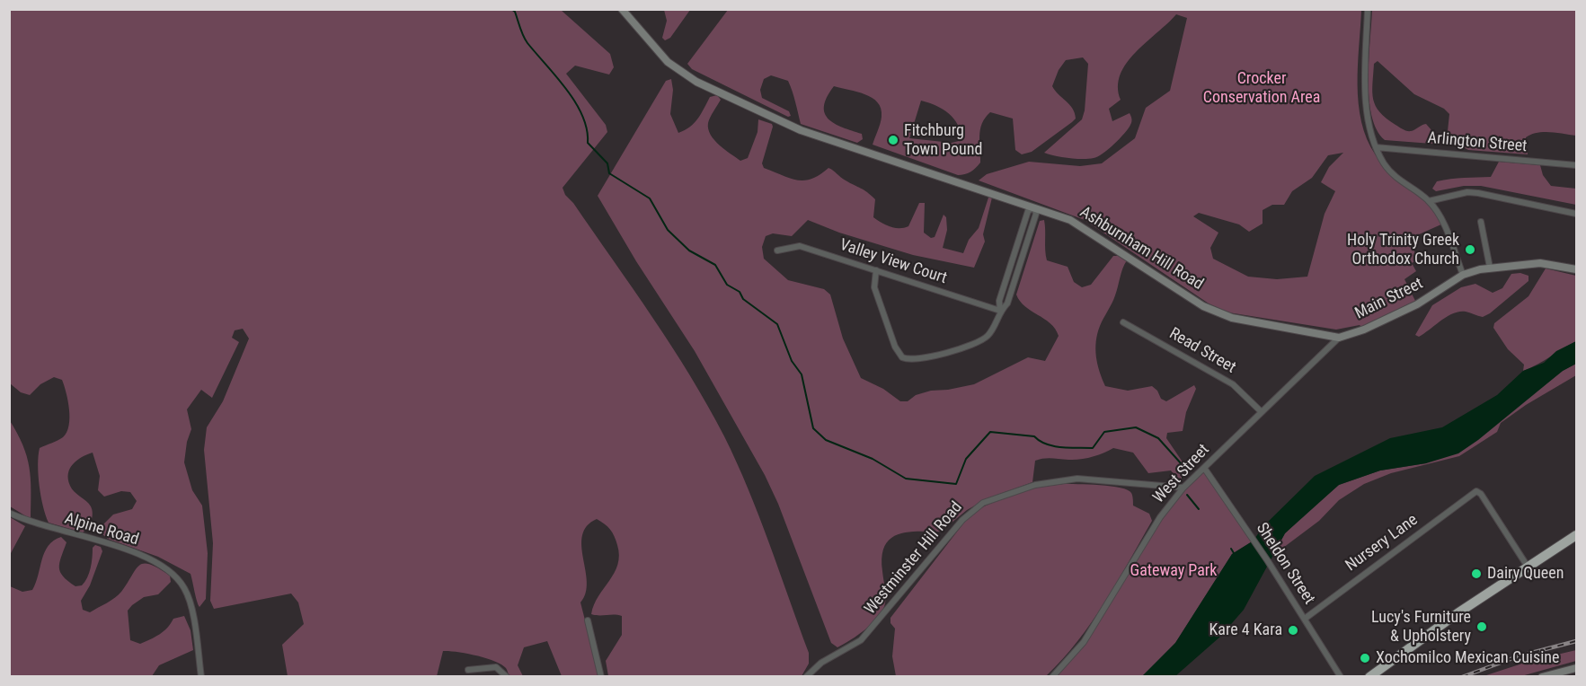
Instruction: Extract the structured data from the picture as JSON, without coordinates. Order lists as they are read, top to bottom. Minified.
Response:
{"streets":{"street":["Arlington Street","Ashburnham Hill Road","Valley View Court","Main Street","Read Street","West Street","Alpine Road","Nursery Lane","Westminster Hill Road","Sheldon Street"]},"crossings":[["Ashburnham Hill Road","Main Street"],["Ashburnham Hill Road","West Street"],["Main Street","West Street"],["Read Street","West Street"],["West Street","Westminster Hill Road"],["West Street","Sheldon Street"],["Nursery Lane","Sheldon Street"]],"parks":["Crocker Conservation Area","Gateway Park"],"places":["Fitchburg Town Pound","Holy Trinity Greek Orthodox Church","Dairy Queen","Lucy's Furniture & Upholstery","Kare 4 Kara","Xochomilco Mexican Cuisine"]}
